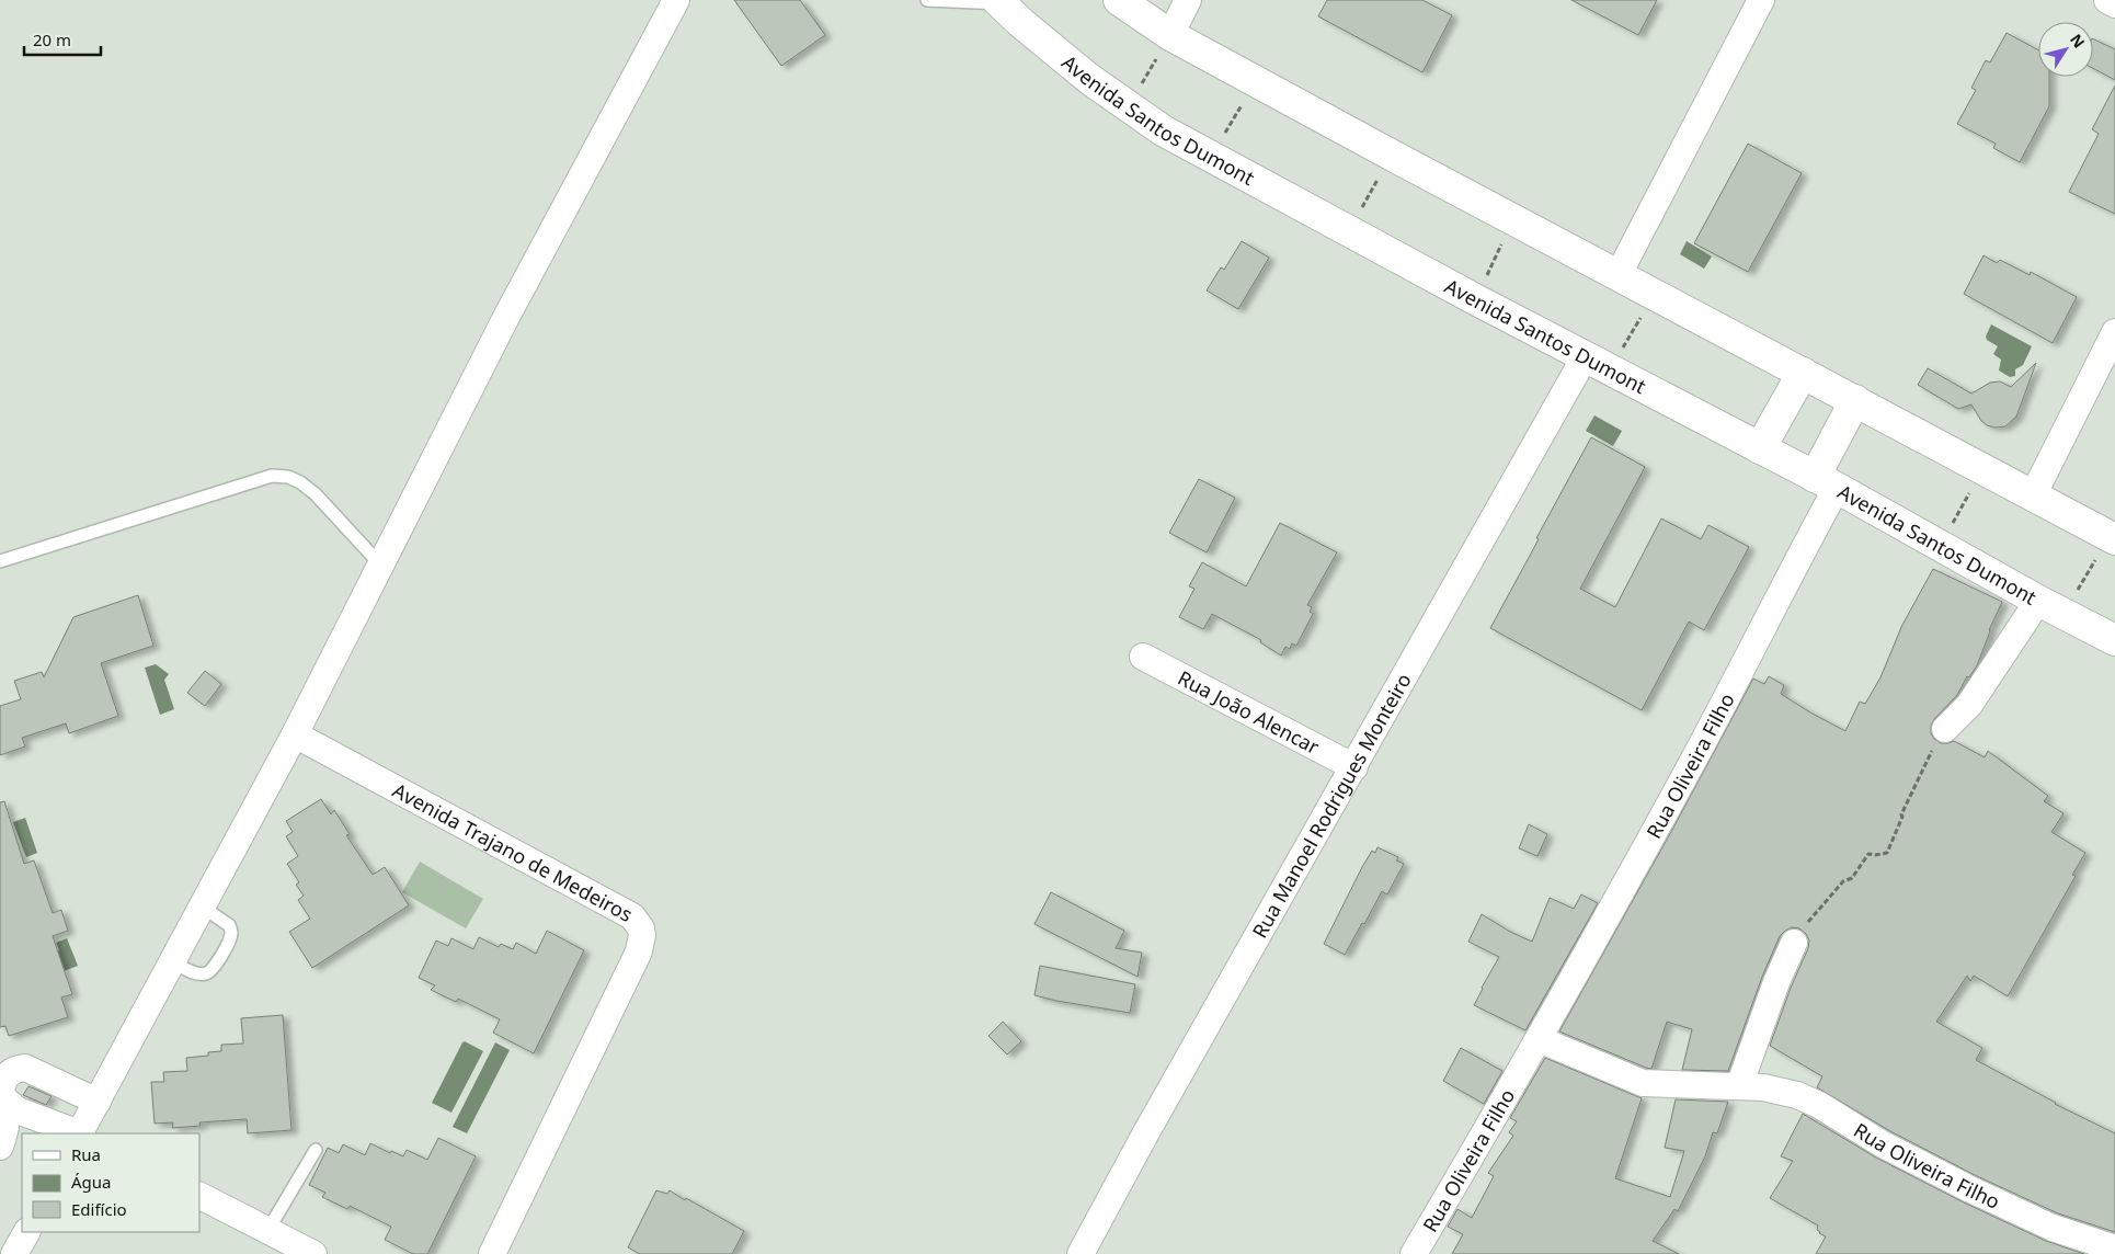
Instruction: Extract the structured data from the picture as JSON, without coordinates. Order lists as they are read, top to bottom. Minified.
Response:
{"streets":{"main road":["Avenida Santos Dumont"],"street":["Rua João Alencar","Rua Oliveira Filho","Rua Manoel Rodrigues Monteiro","Avenida Trajano de Medeiros"]},"crossings":[["Avenida Santos Dumont","Rua Oliveira Filho"],["Avenida Santos Dumont","Rua Manoel Rodrigues Monteiro"],["Rua João Alencar","Rua Manoel Rodrigues Monteiro"]],"legend":["Rua","Água","Edifício"],"scale_bar":"20 m","north":"top right"}
